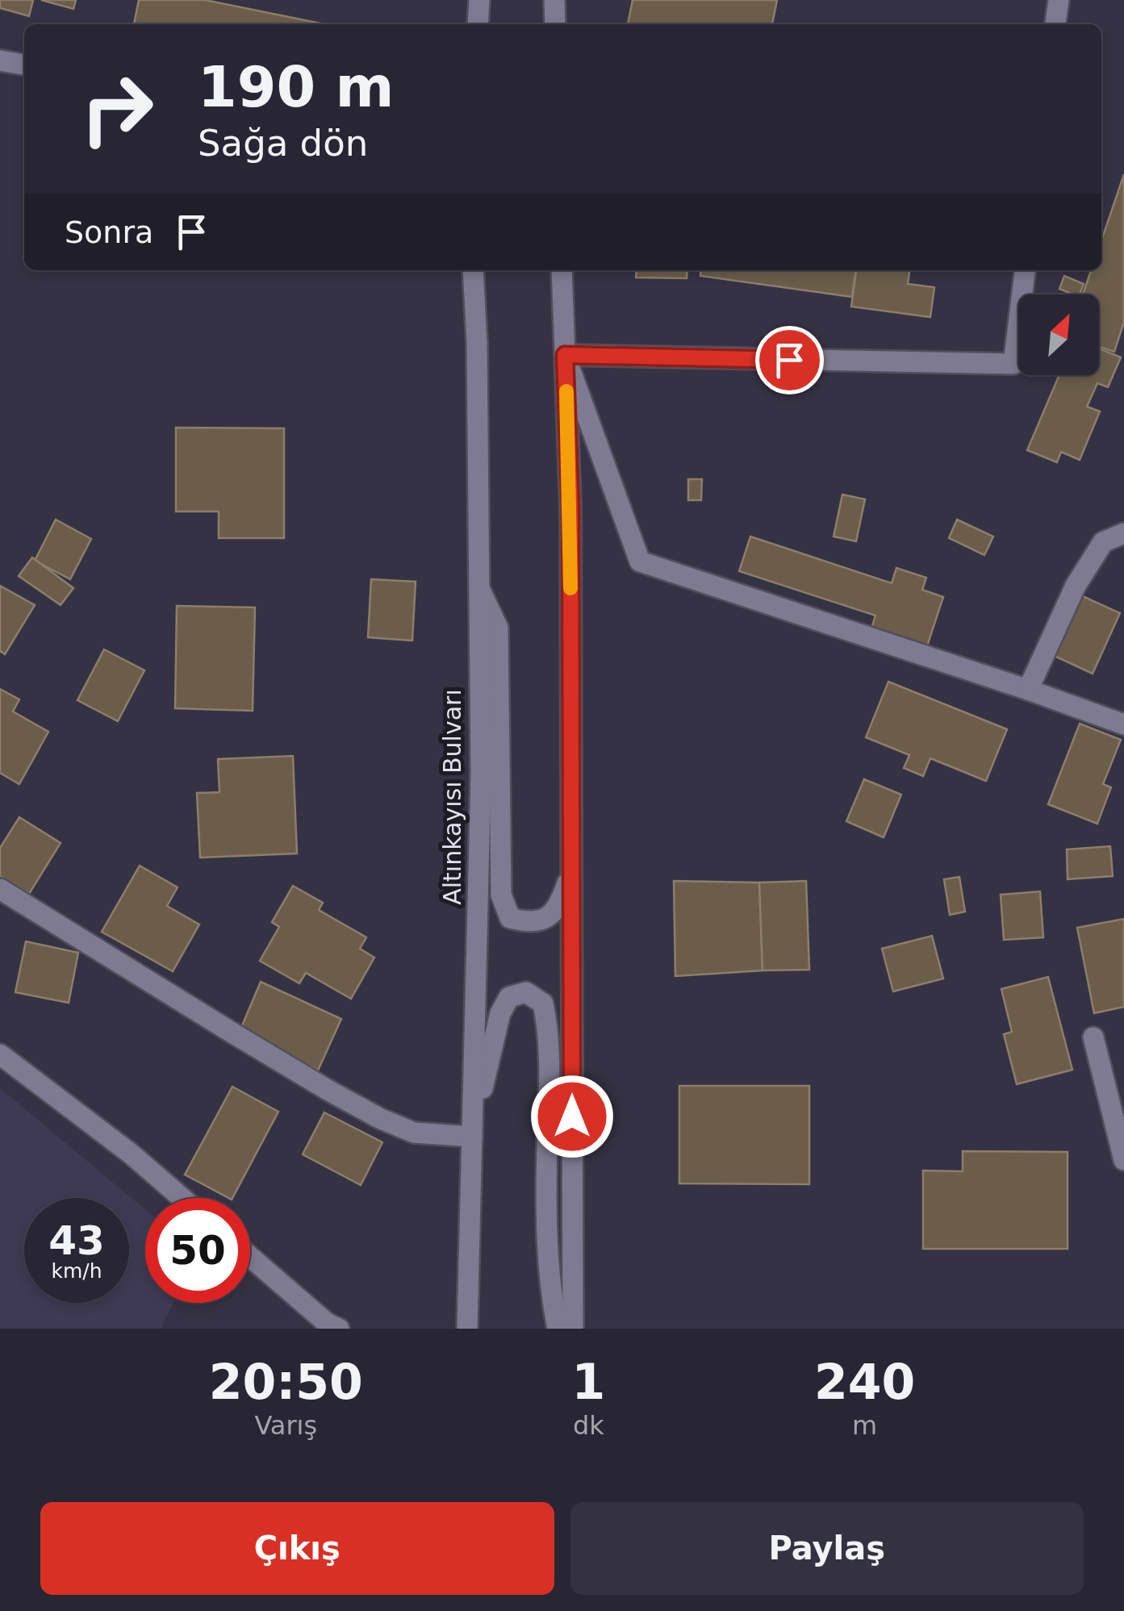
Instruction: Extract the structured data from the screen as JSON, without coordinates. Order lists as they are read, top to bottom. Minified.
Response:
{"streets":{"main road":["Altınkayısı Bulvarı"]},"north":"top right","page":{"turn":["190 m","Sağa dön"],"then":"Sonra","speed":"43 km/h","limit":"50","eta":["20:50","Varış","1","dk","240","m"],"buttons":["Çıkış","Paylaş"]}}
